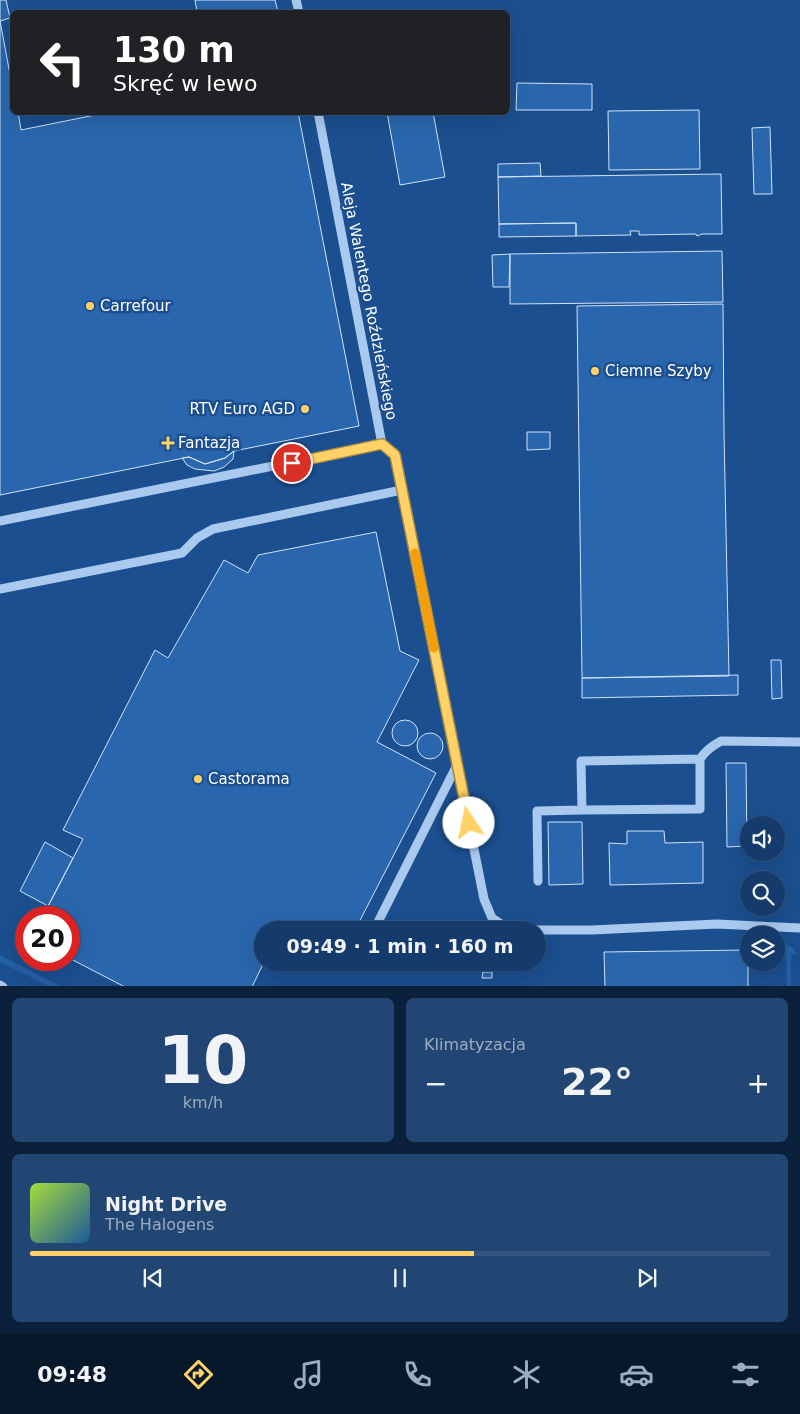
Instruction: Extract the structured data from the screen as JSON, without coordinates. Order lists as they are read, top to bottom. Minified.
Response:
{"streets":{"lane":["Aleja Walentego Roździeńskiego"]},"places":{"other":["Carrefour","Ciemne Szyby","RTV Euro AGD","Castorama"],"health":["Fantazja"]},"page":{"turn":["130 m","Skręć w lewo"],"limit":"20","trip":"09:49 · 1 min · 160 m","tile":[["10","km/h"],"Klimatyzacja"],"heat":["−","22°","+"],"song":["Night Drive","The Halogens"],"tabs":"09:48"}}
